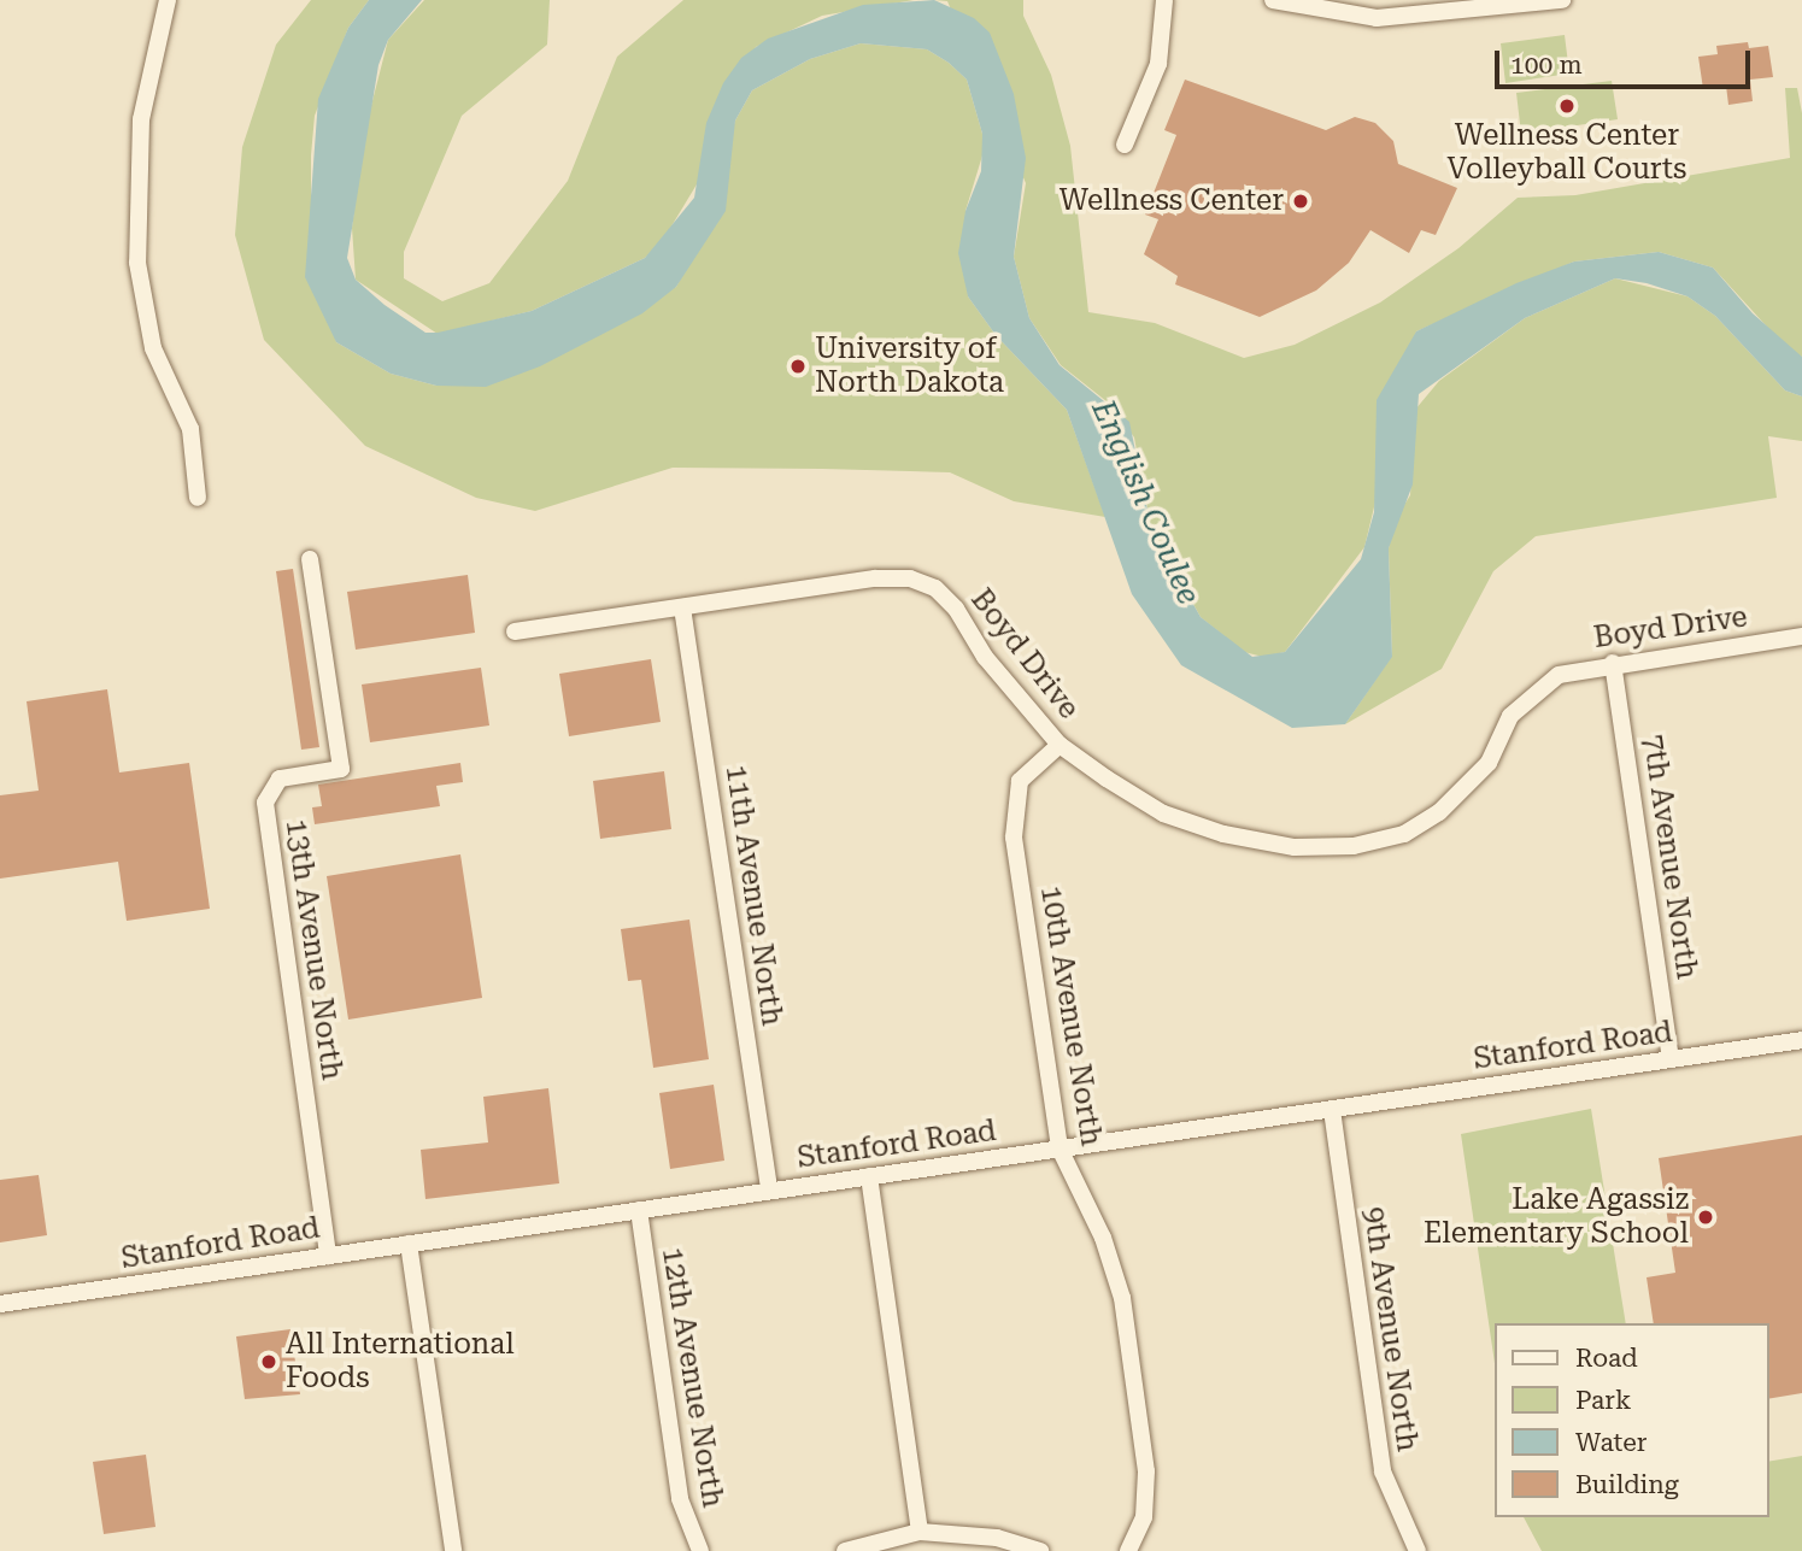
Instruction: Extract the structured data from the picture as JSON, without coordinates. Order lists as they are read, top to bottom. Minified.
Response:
{"streets":{"street":["Boyd Drive","7th Avenue North","11th Avenue North","13th Avenue North","10th Avenue North","Stanford Road","9th Avenue North","12th Avenue North"]},"crossings":[["Boyd Drive","7th Avenue North"],["Boyd Drive","11th Avenue North"],["Boyd Drive","10th Avenue North"],["7th Avenue North","Stanford Road"],["11th Avenue North","Stanford Road"],["13th Avenue North","Stanford Road"],["10th Avenue North","Stanford Road"],["Stanford Road","9th Avenue North"],["Stanford Road","12th Avenue North"]],"water":["English Coulee"],"places":["Wellness Center Volleyball Courts","Wellness Center","University of North Dakota","Lake Agassiz Elementary School","All International Foods"],"legend":["Road","Park","Water","Building"],"scale_bar":"100 m"}
